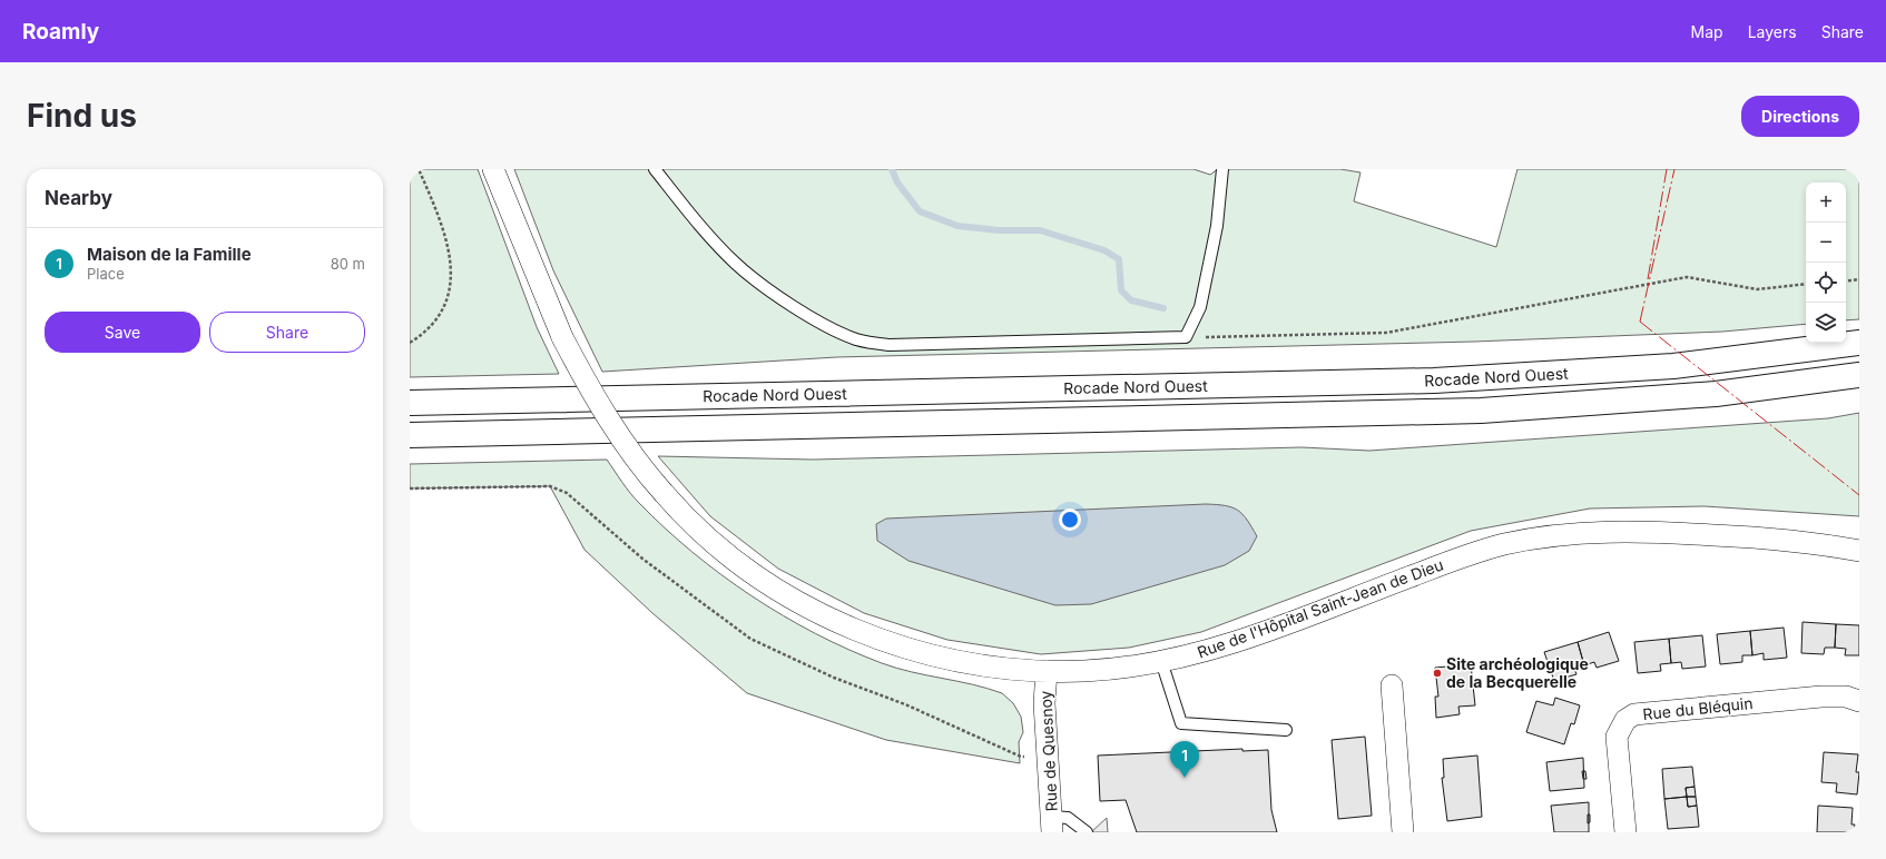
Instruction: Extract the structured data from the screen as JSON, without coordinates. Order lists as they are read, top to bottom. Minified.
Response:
{"streets":{"highway":["Rocade Nord Ouest"],"street":["Rue de l'Hôpital Saint-Jean de Dieu","Rue du Bléquin","Rue de Quesnoy"]},"crossings":[["Rue de l'Hôpital Saint-Jean de Dieu","Rue de Quesnoy"]],"places":["Site archéologique de la Becquerelle"],"page":{"header":"Roamly","nav":["Map","Layers","Share"],"buttons":["Directions",["Save","Share"]],"title":"Find us","heading":"Nearby","map_buttons":["+","−"],"list":[{"mark":"1","name":"Maison de la Famille","note":"Place","value":"80 m"}],"pins":"1"}}
